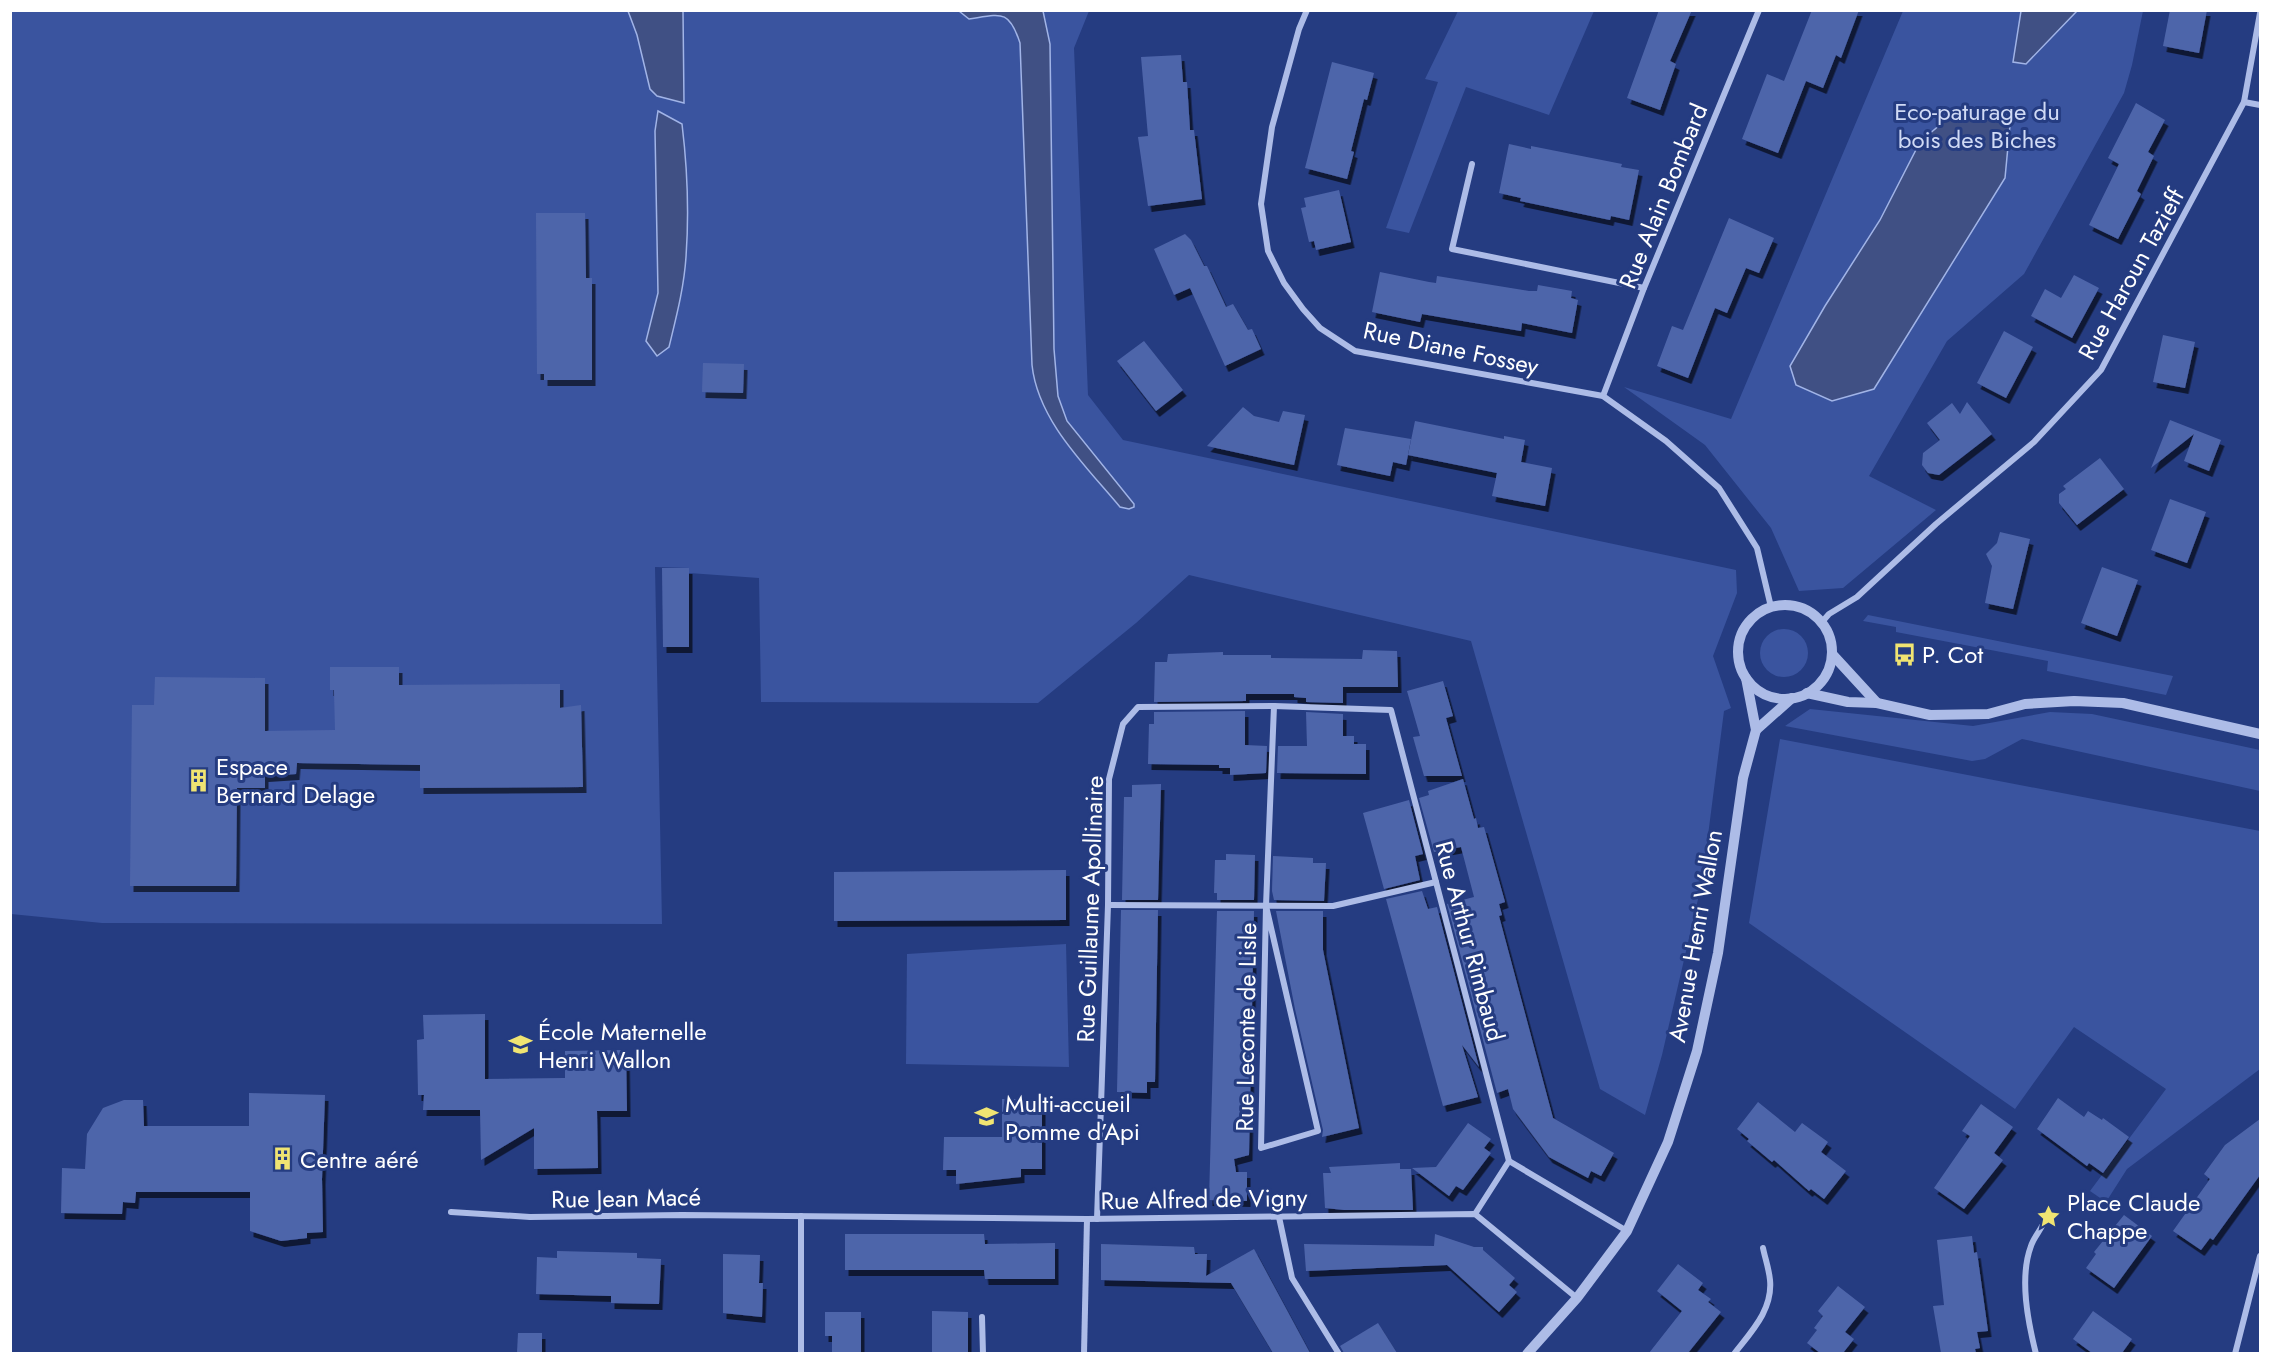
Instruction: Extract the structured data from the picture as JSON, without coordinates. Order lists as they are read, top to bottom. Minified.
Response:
{"streets":{"street":["Rue Alain Bombard","Rue Haroun Tazieff","Rue Diane Fossey","Rue Guillaume Apollinaire","Avenue Henri Wallon","Rue Arthur Rimbaud","Rue Leconte de Lisle","Rue Jean Macé","Rue Alfred de Vigny"]},"crossings":[["Rue Alain Bombard","Rue Diane Fossey"],["Rue Haroun Tazieff","Rue Diane Fossey"],["Rue Haroun Tazieff","Avenue Henri Wallon"],["Rue Diane Fossey","Avenue Henri Wallon"],["Rue Guillaume Apollinaire","Rue Arthur Rimbaud"],["Rue Guillaume Apollinaire","Rue Leconte de Lisle"],["Rue Guillaume Apollinaire","Rue Alfred de Vigny"],["Rue Arthur Rimbaud","Rue Leconte de Lisle"],["Rue Jean Macé","Rue Alfred de Vigny"]],"parks":["Eco-paturage du bois des Biches"],"places":{"bus stop":["P. Cot"],"building":["Espace Bernard Delage","Centre aéré"],"school or university":["École Maternelle Henri Wallon","Multi-accueil Pomme d’Api"],"place":["Place Claude Chappe"]}}
